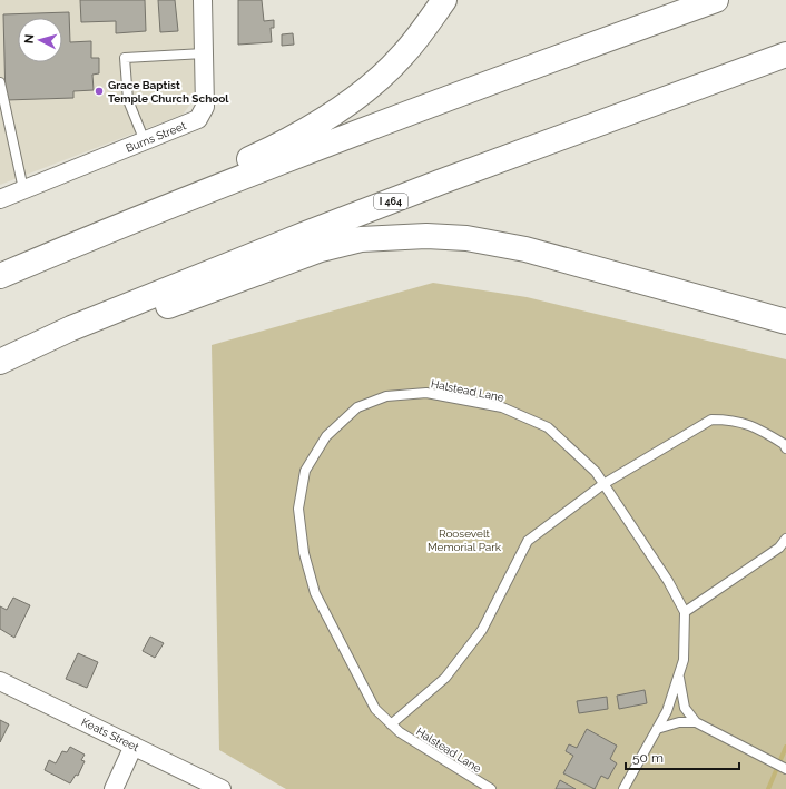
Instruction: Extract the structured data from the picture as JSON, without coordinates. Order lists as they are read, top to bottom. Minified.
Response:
{"streets":{"highway":["I 464"],"street":["Burns Street","Keats Street"],"lane":["Halstead Lane"]},"parks":["Roosevelt Memorial Park"],"places":["Grace Baptist Temple Church School"],"scale_bar":"50 m","north":"left"}
